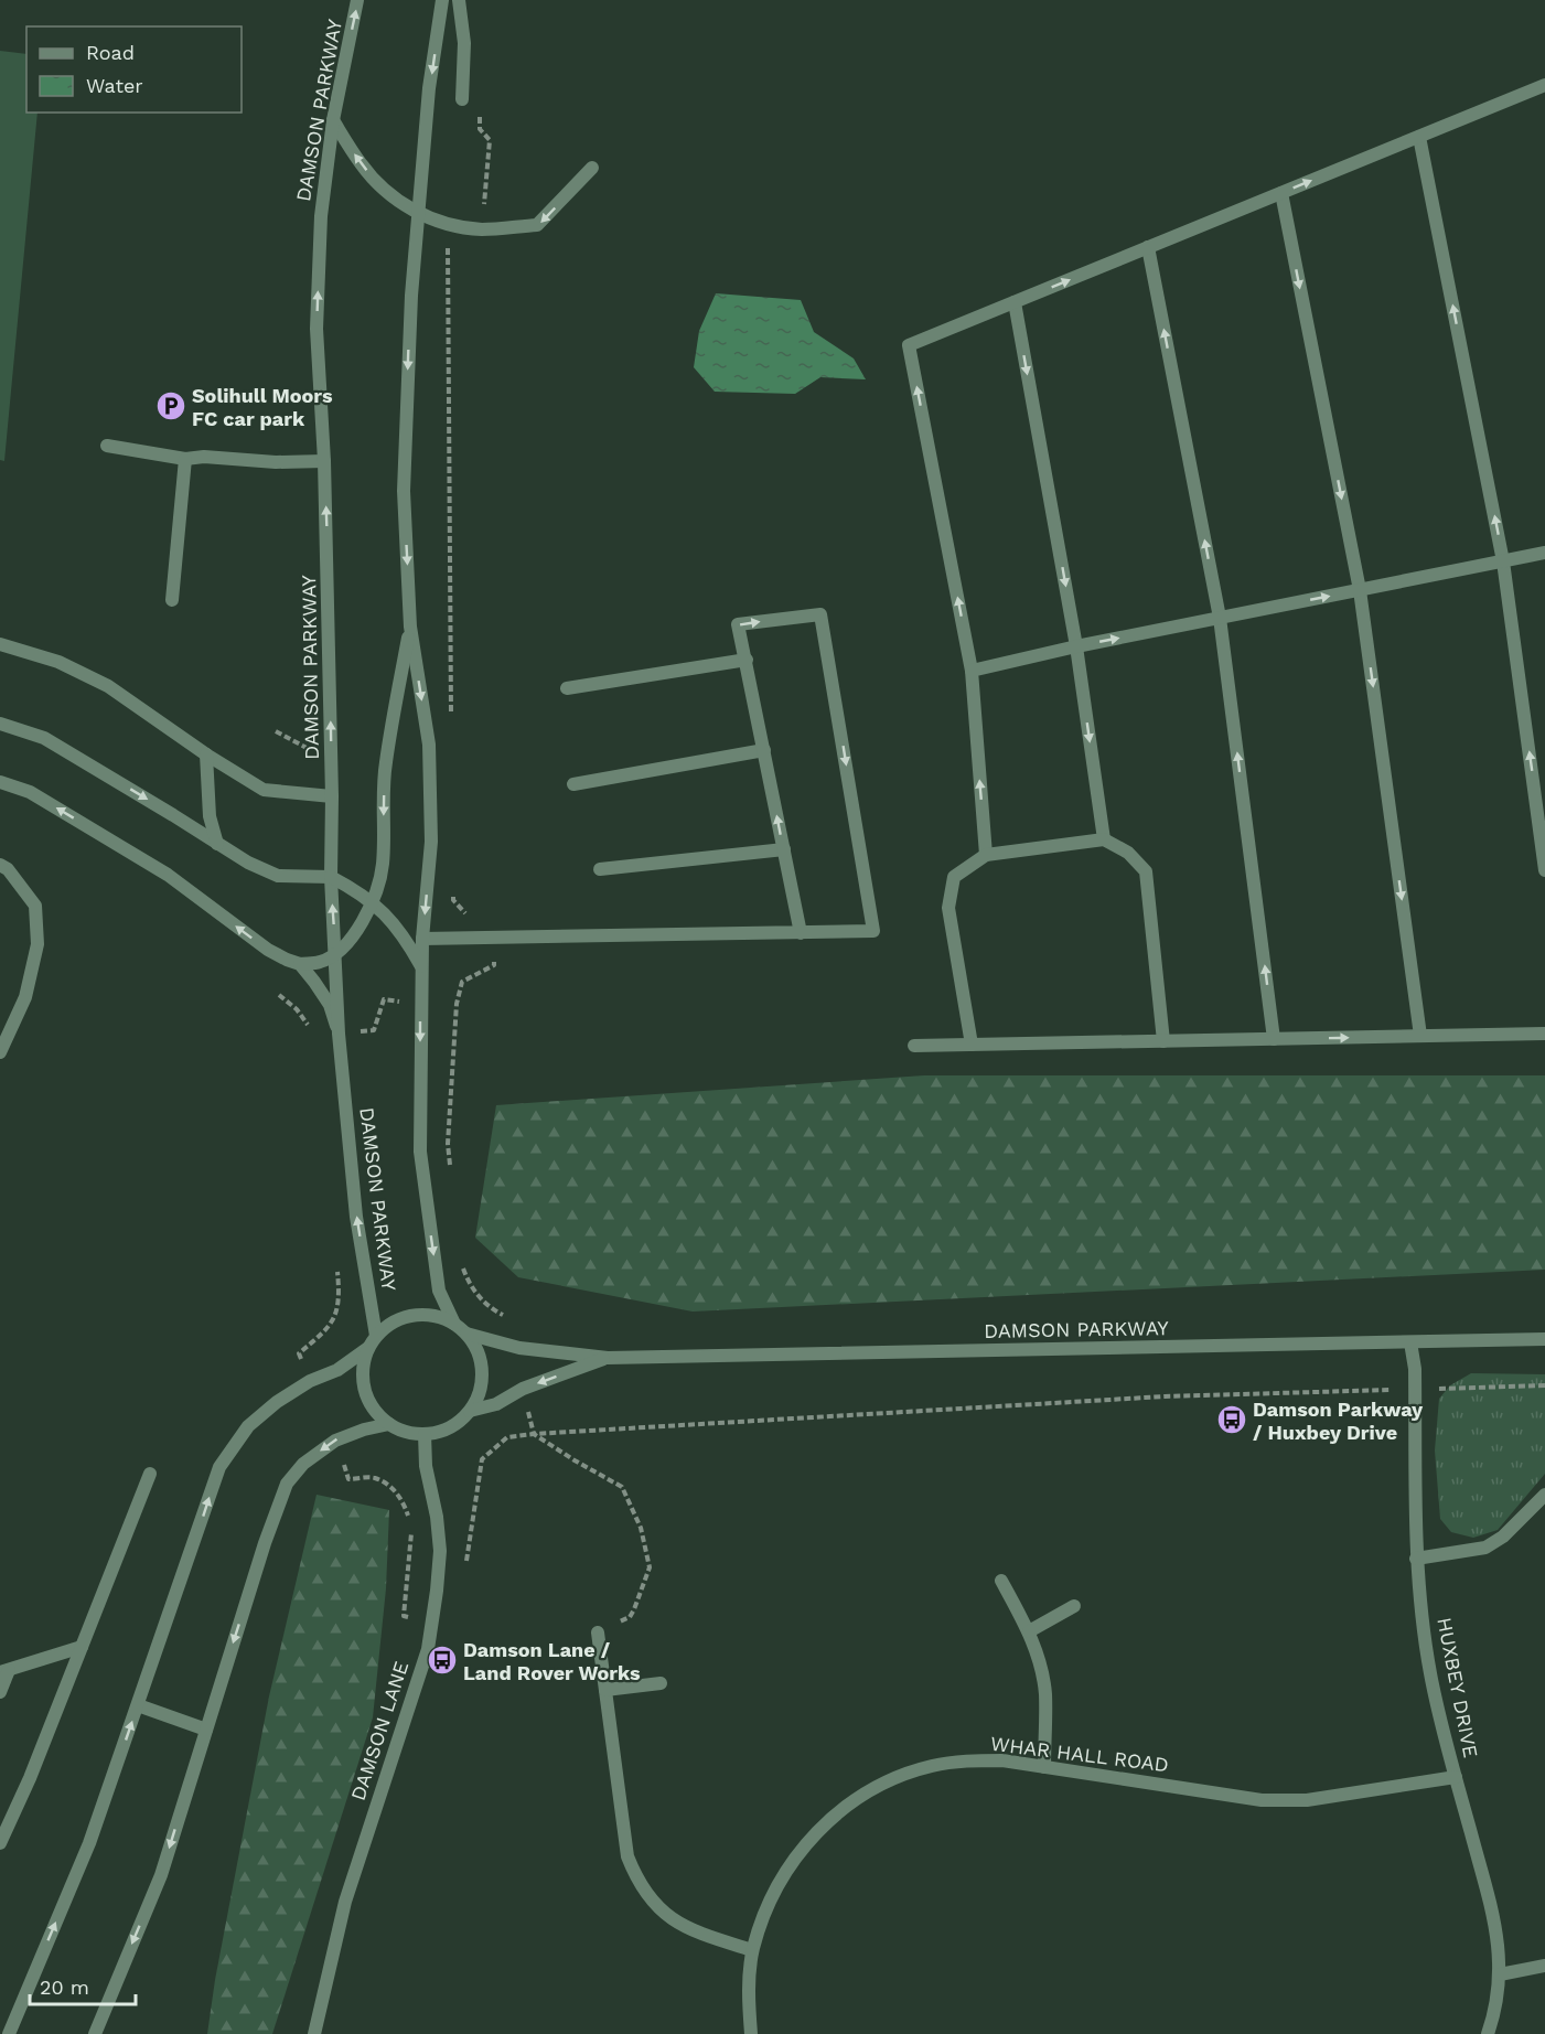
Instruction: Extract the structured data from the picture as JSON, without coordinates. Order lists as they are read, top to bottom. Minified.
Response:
{"streets":{"street":["DAMSON PARKWAY","HUXBEY DRIVE","DAMSON LANE","WHAR HALL ROAD"]},"crossings":[["DAMSON PARKWAY","HUXBEY DRIVE"],["DAMSON PARKWAY","DAMSON LANE"],["HUXBEY DRIVE","WHAR HALL ROAD"]],"places":{"parking":["Solihull Moors FC car park"],"bus stop":["Damson Parkway / Huxbey Drive","Damson Lane / Land Rover Works"]},"legend":["Road","Water"],"scale_bar":"20 m"}
